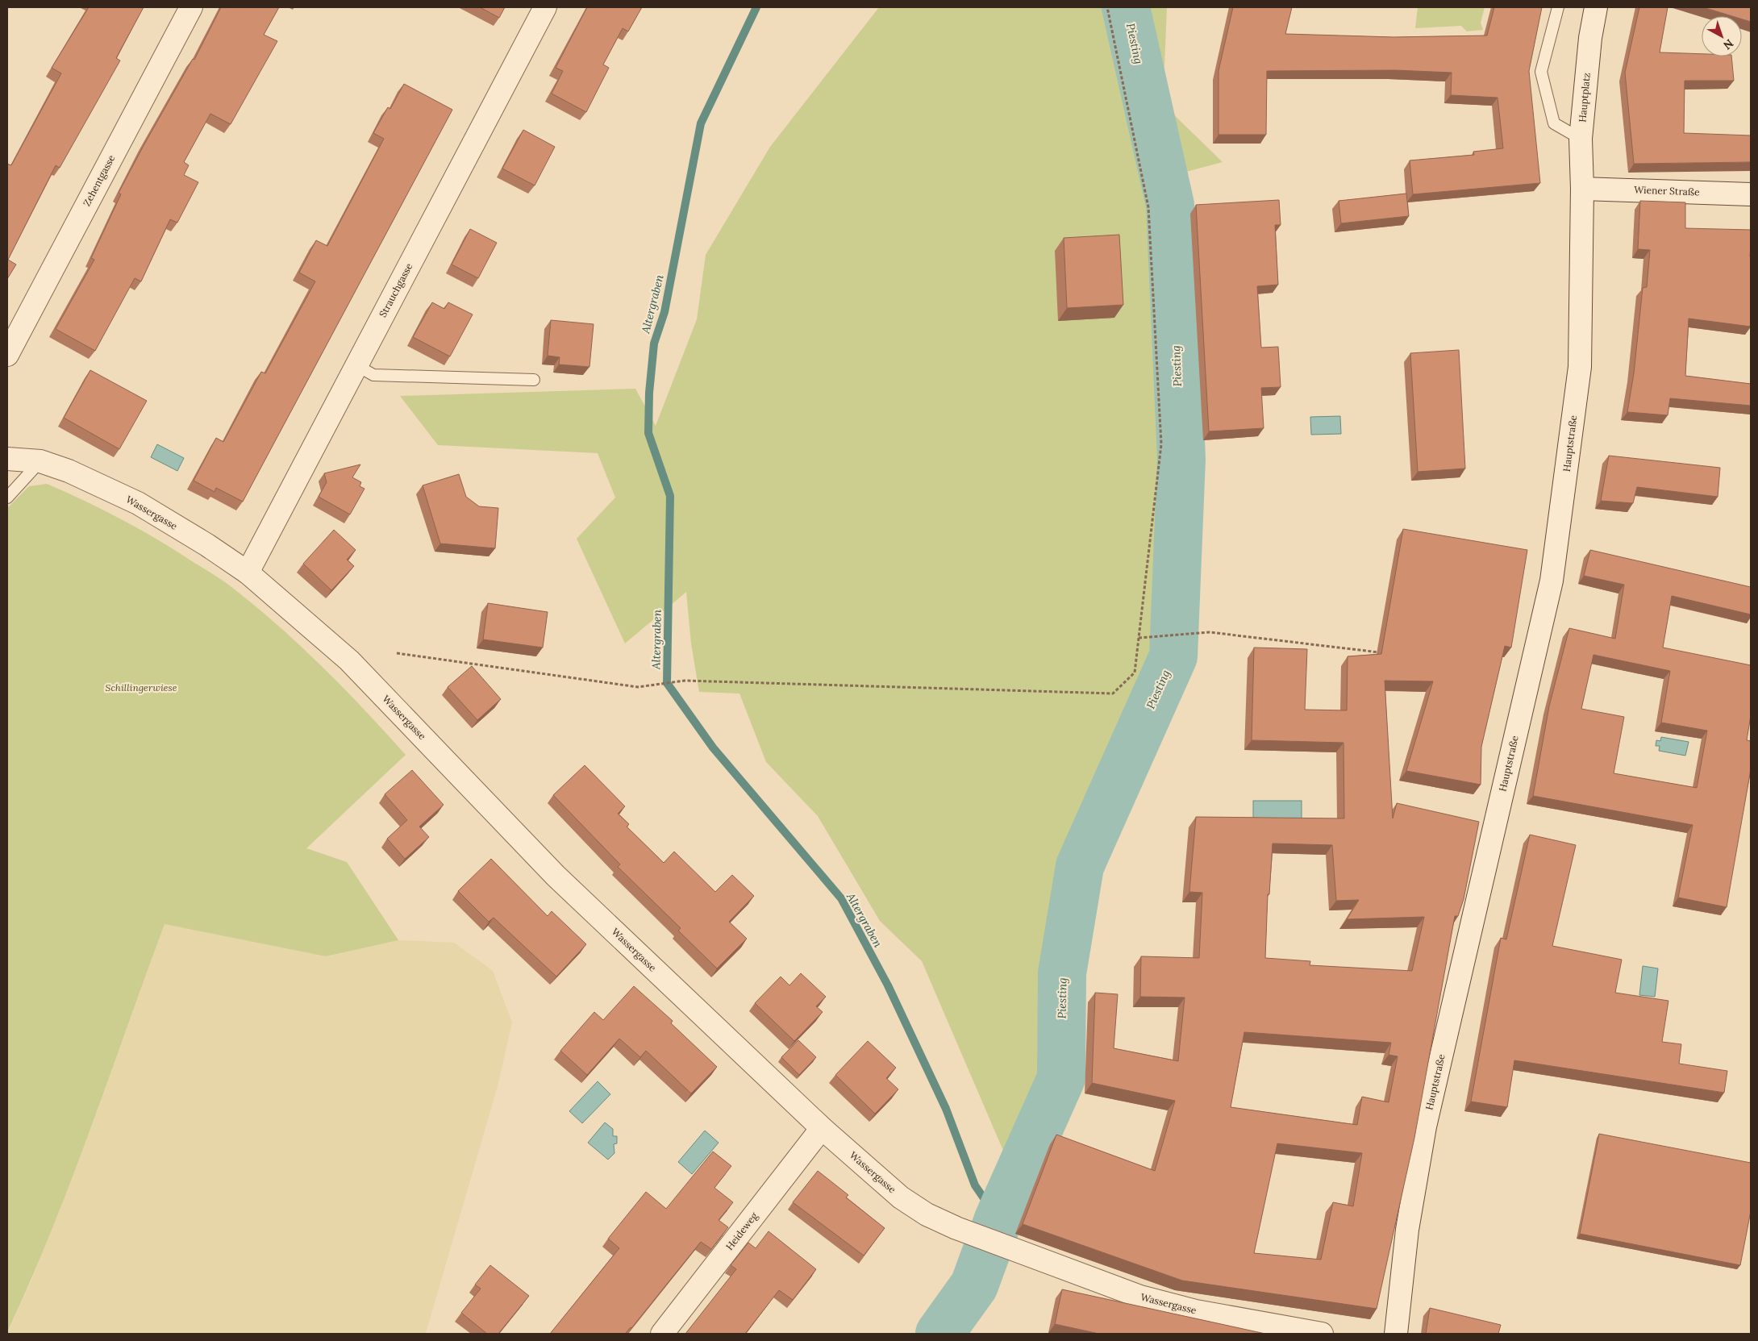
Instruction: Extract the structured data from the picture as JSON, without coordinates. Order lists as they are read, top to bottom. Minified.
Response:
{"streets":{"street":["Hauptplatz","Zehentgasse","Wiener Straße","Strauchgasse","Hauptstraße","Wassergasse","Heideweg"]},"crossings":[["Hauptplatz","Wiener Straße"],["Hauptplatz","Hauptstraße"],["Wiener Straße","Hauptstraße"],["Strauchgasse","Wassergasse"],["Wassergasse","Heideweg"]],"water":["Piesting","Altergraben"],"parks":["Schillingerwiese"],"north":"bottom right"}
